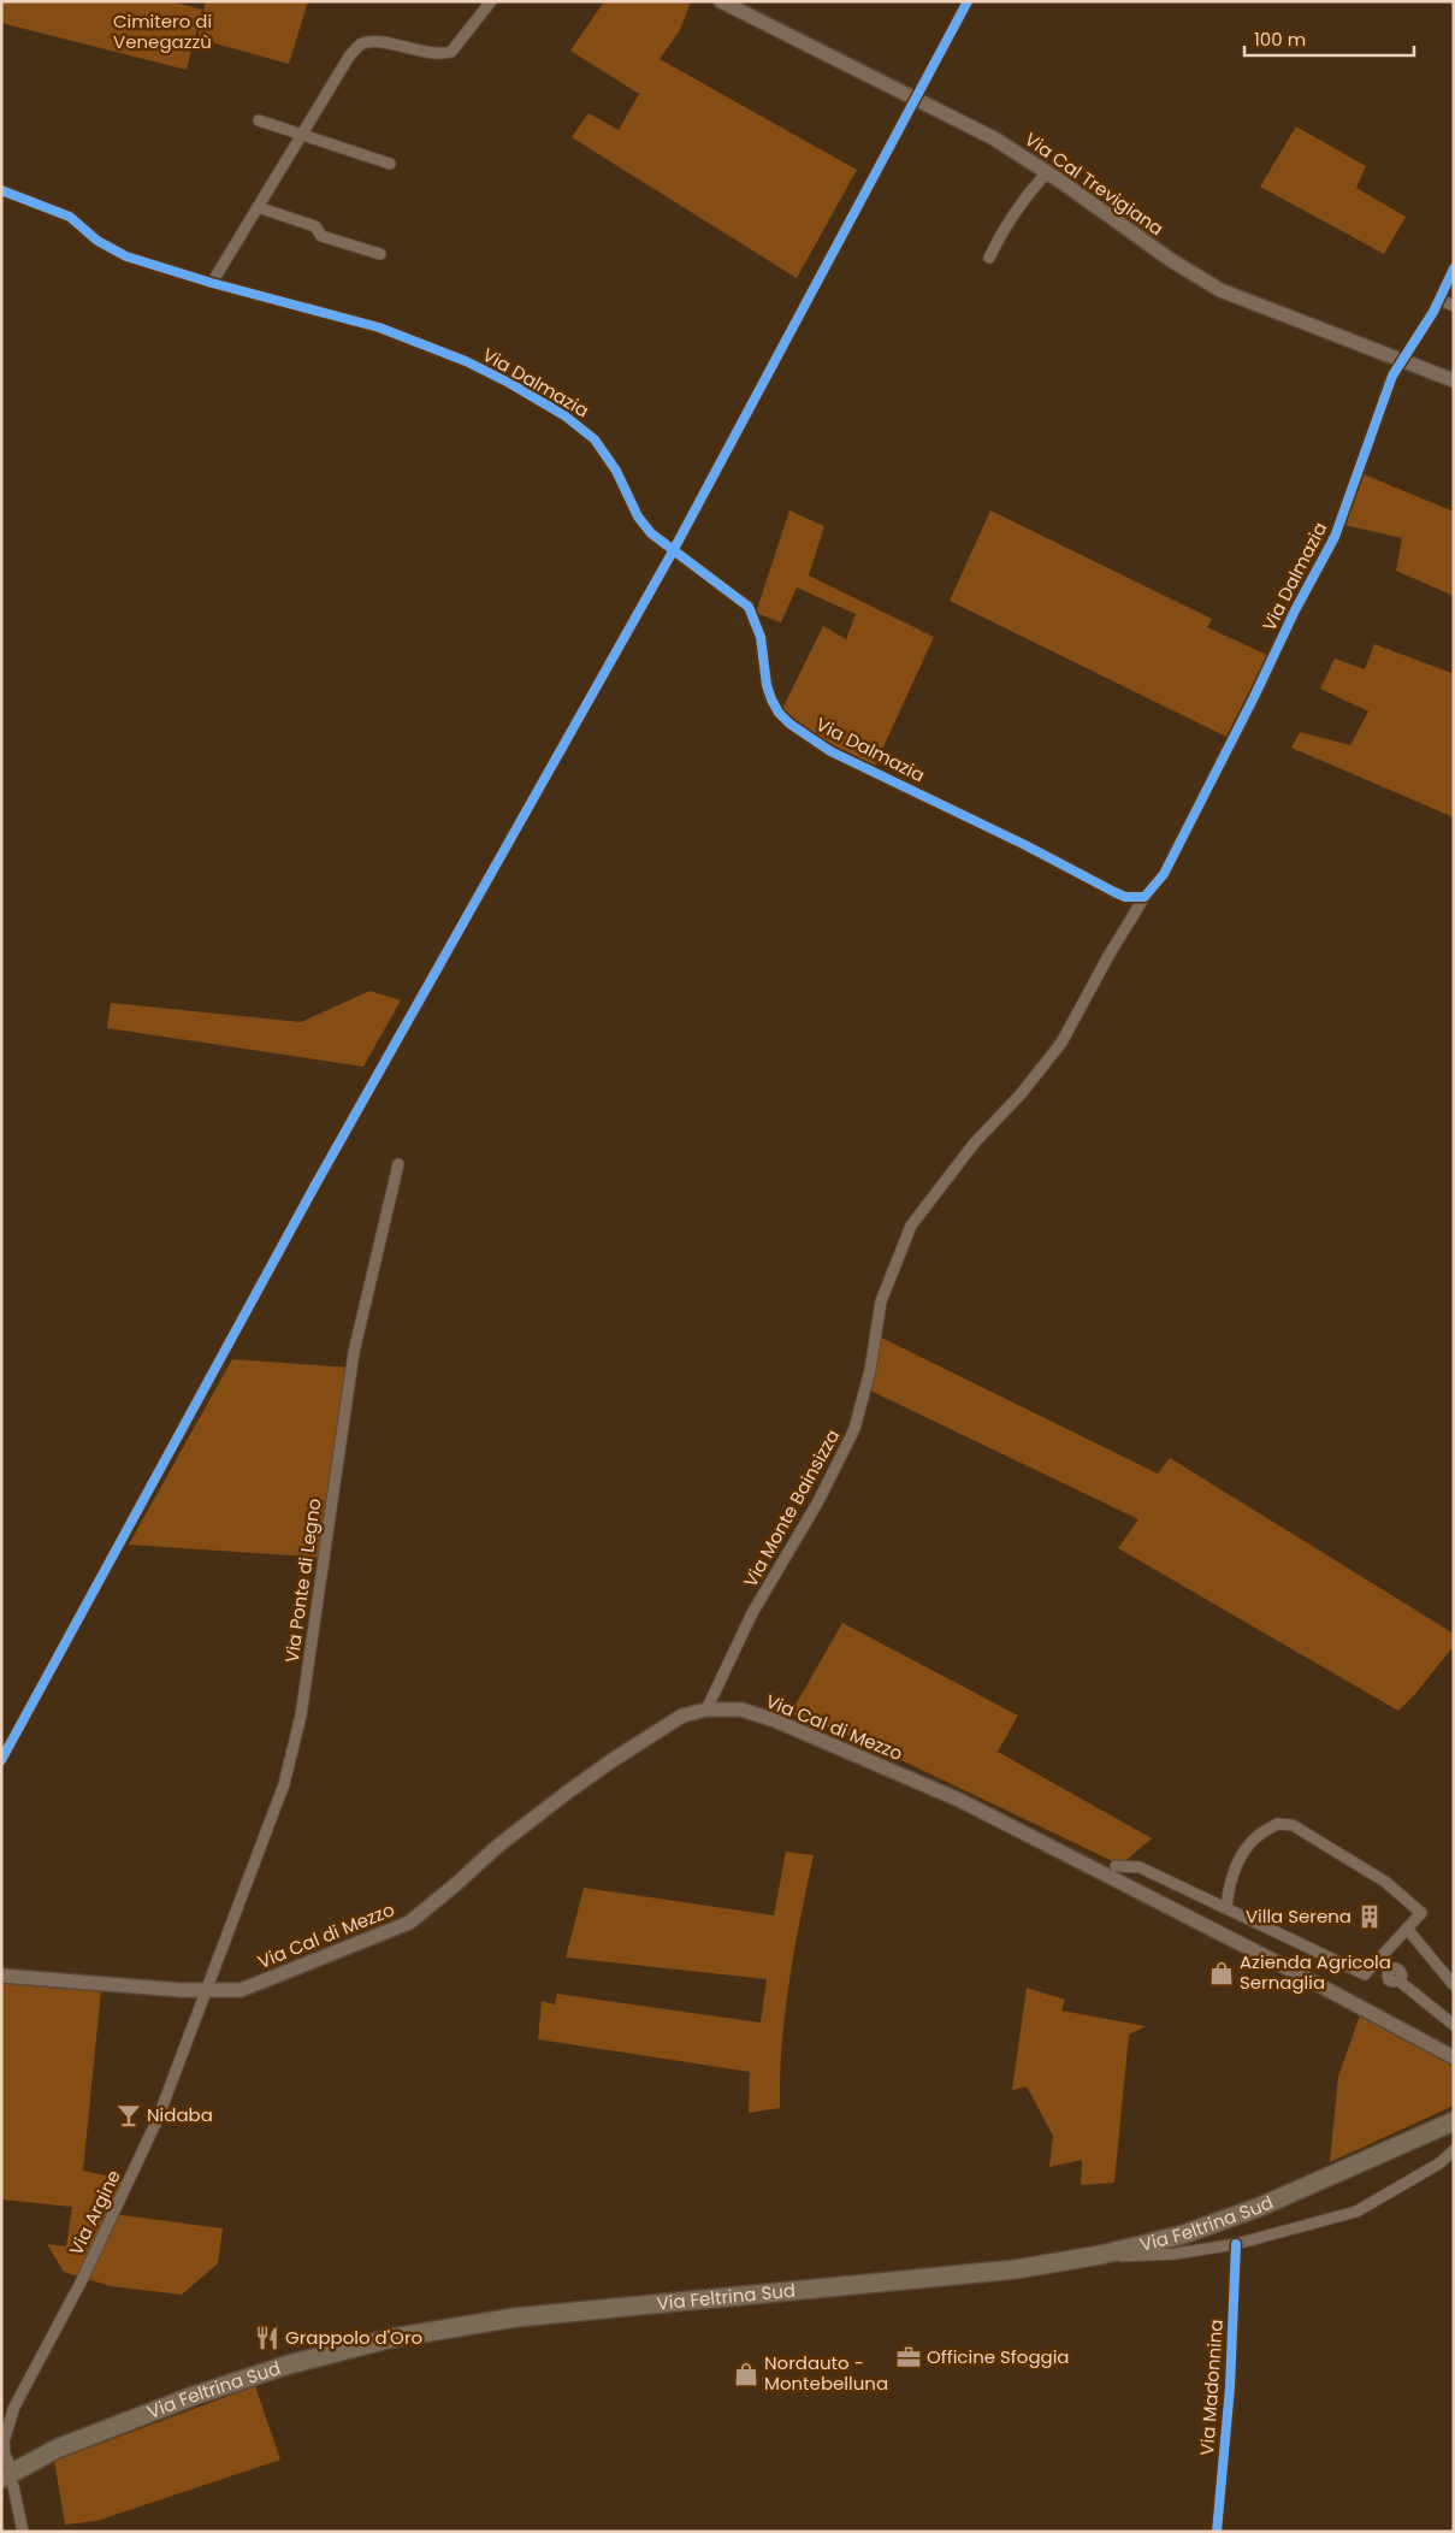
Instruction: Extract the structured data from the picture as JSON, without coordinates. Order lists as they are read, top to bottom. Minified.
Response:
{"streets":{"main road":["Via Feltrina Sud"],"street":["Via Cal Trevigiana","Via Dalmazia","Via Monte Bainsizza","Via Ponte di Legno","Via Cal di Mezzo","Via Argine","Via Madonnina"]},"crossings":[["Via Cal Trevigiana","Via Dalmazia"],["Via Dalmazia","Via Monte Bainsizza"],["Via Monte Bainsizza","Via Cal di Mezzo"],["Via Ponte di Legno","Via Cal di Mezzo"],["Via Ponte di Legno","Via Argine"],["Via Cal di Mezzo","Via Argine"],["Via Argine","Via Feltrina Sud"]],"parks":["Cimitero di Venegazzù"],"places":{"building":["Villa Serena"],"shop":["Azienda Agricola Sernaglia","Nordauto - Montebelluna"],"bar":["Nidaba"],"restaurant":["Grappolo d'Oro"],"office":["Officine Sfoggia"]},"scale_bar":"100 m"}
